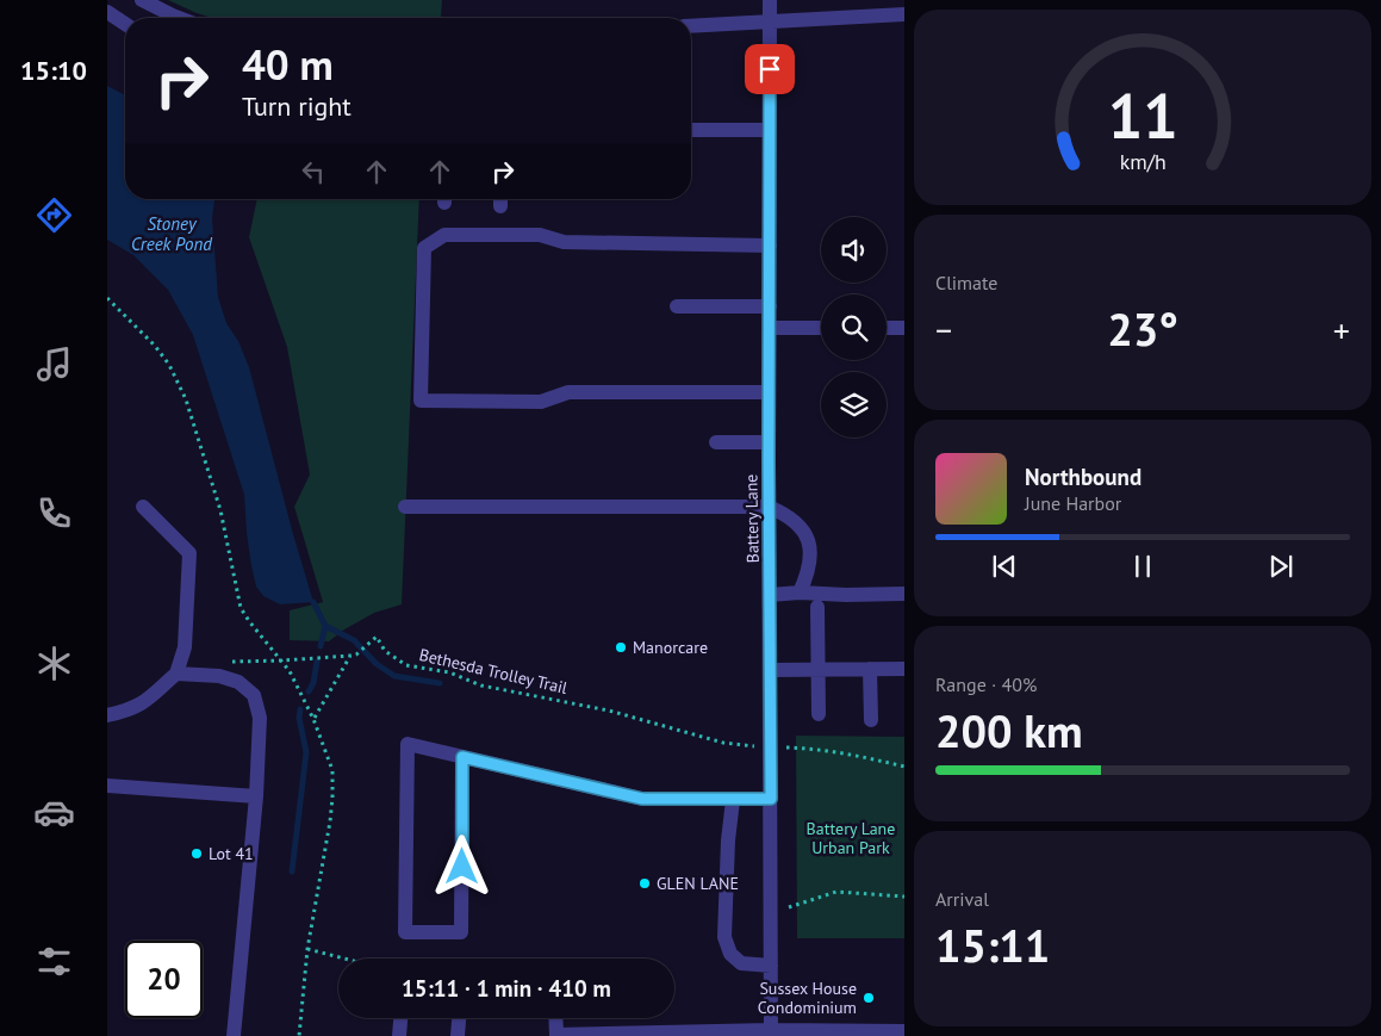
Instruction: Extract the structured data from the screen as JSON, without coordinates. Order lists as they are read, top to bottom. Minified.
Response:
{"streets":{"street":["Battery Lane"],"path":["Bethesda Trolley Trail"]},"water":["Stoney Creek Pond"],"parks":["Battery Lane Urban Park"],"places":["Manorcare","Lot 41","GLEN LANE","Sussex House Condominium"],"page":{"tabs":"15:10","turn":["40 m","Turn right"],"tile":["Climate",["Range · 40%","200 km"],["Arrival","15:11"]],"heat":["−","23°","+"],"song":["Northbound","June Harbor"],"limit":"20","trip":"15:11 · 1 min · 410 m","gauge":["11","km/h"]}}
